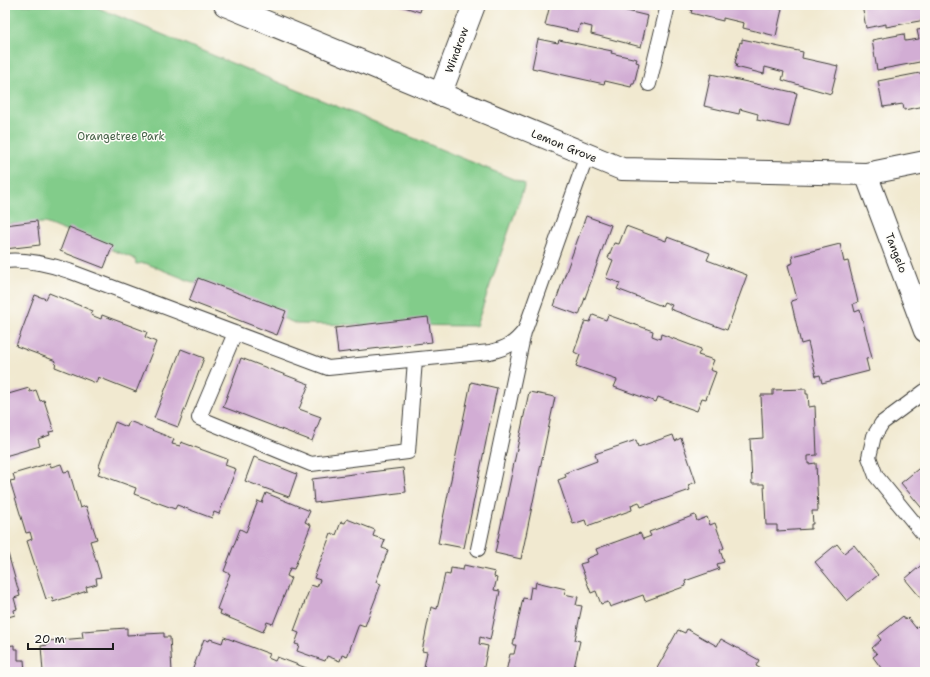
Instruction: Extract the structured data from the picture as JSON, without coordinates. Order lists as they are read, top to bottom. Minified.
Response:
{"streets":{"street":["Windrow","Lemon Grove","Tangelo"]},"crossings":[["Windrow","Lemon Grove"],["Lemon Grove","Tangelo"]],"parks":["Orangetree Park"],"scale_bar":"20 m"}
